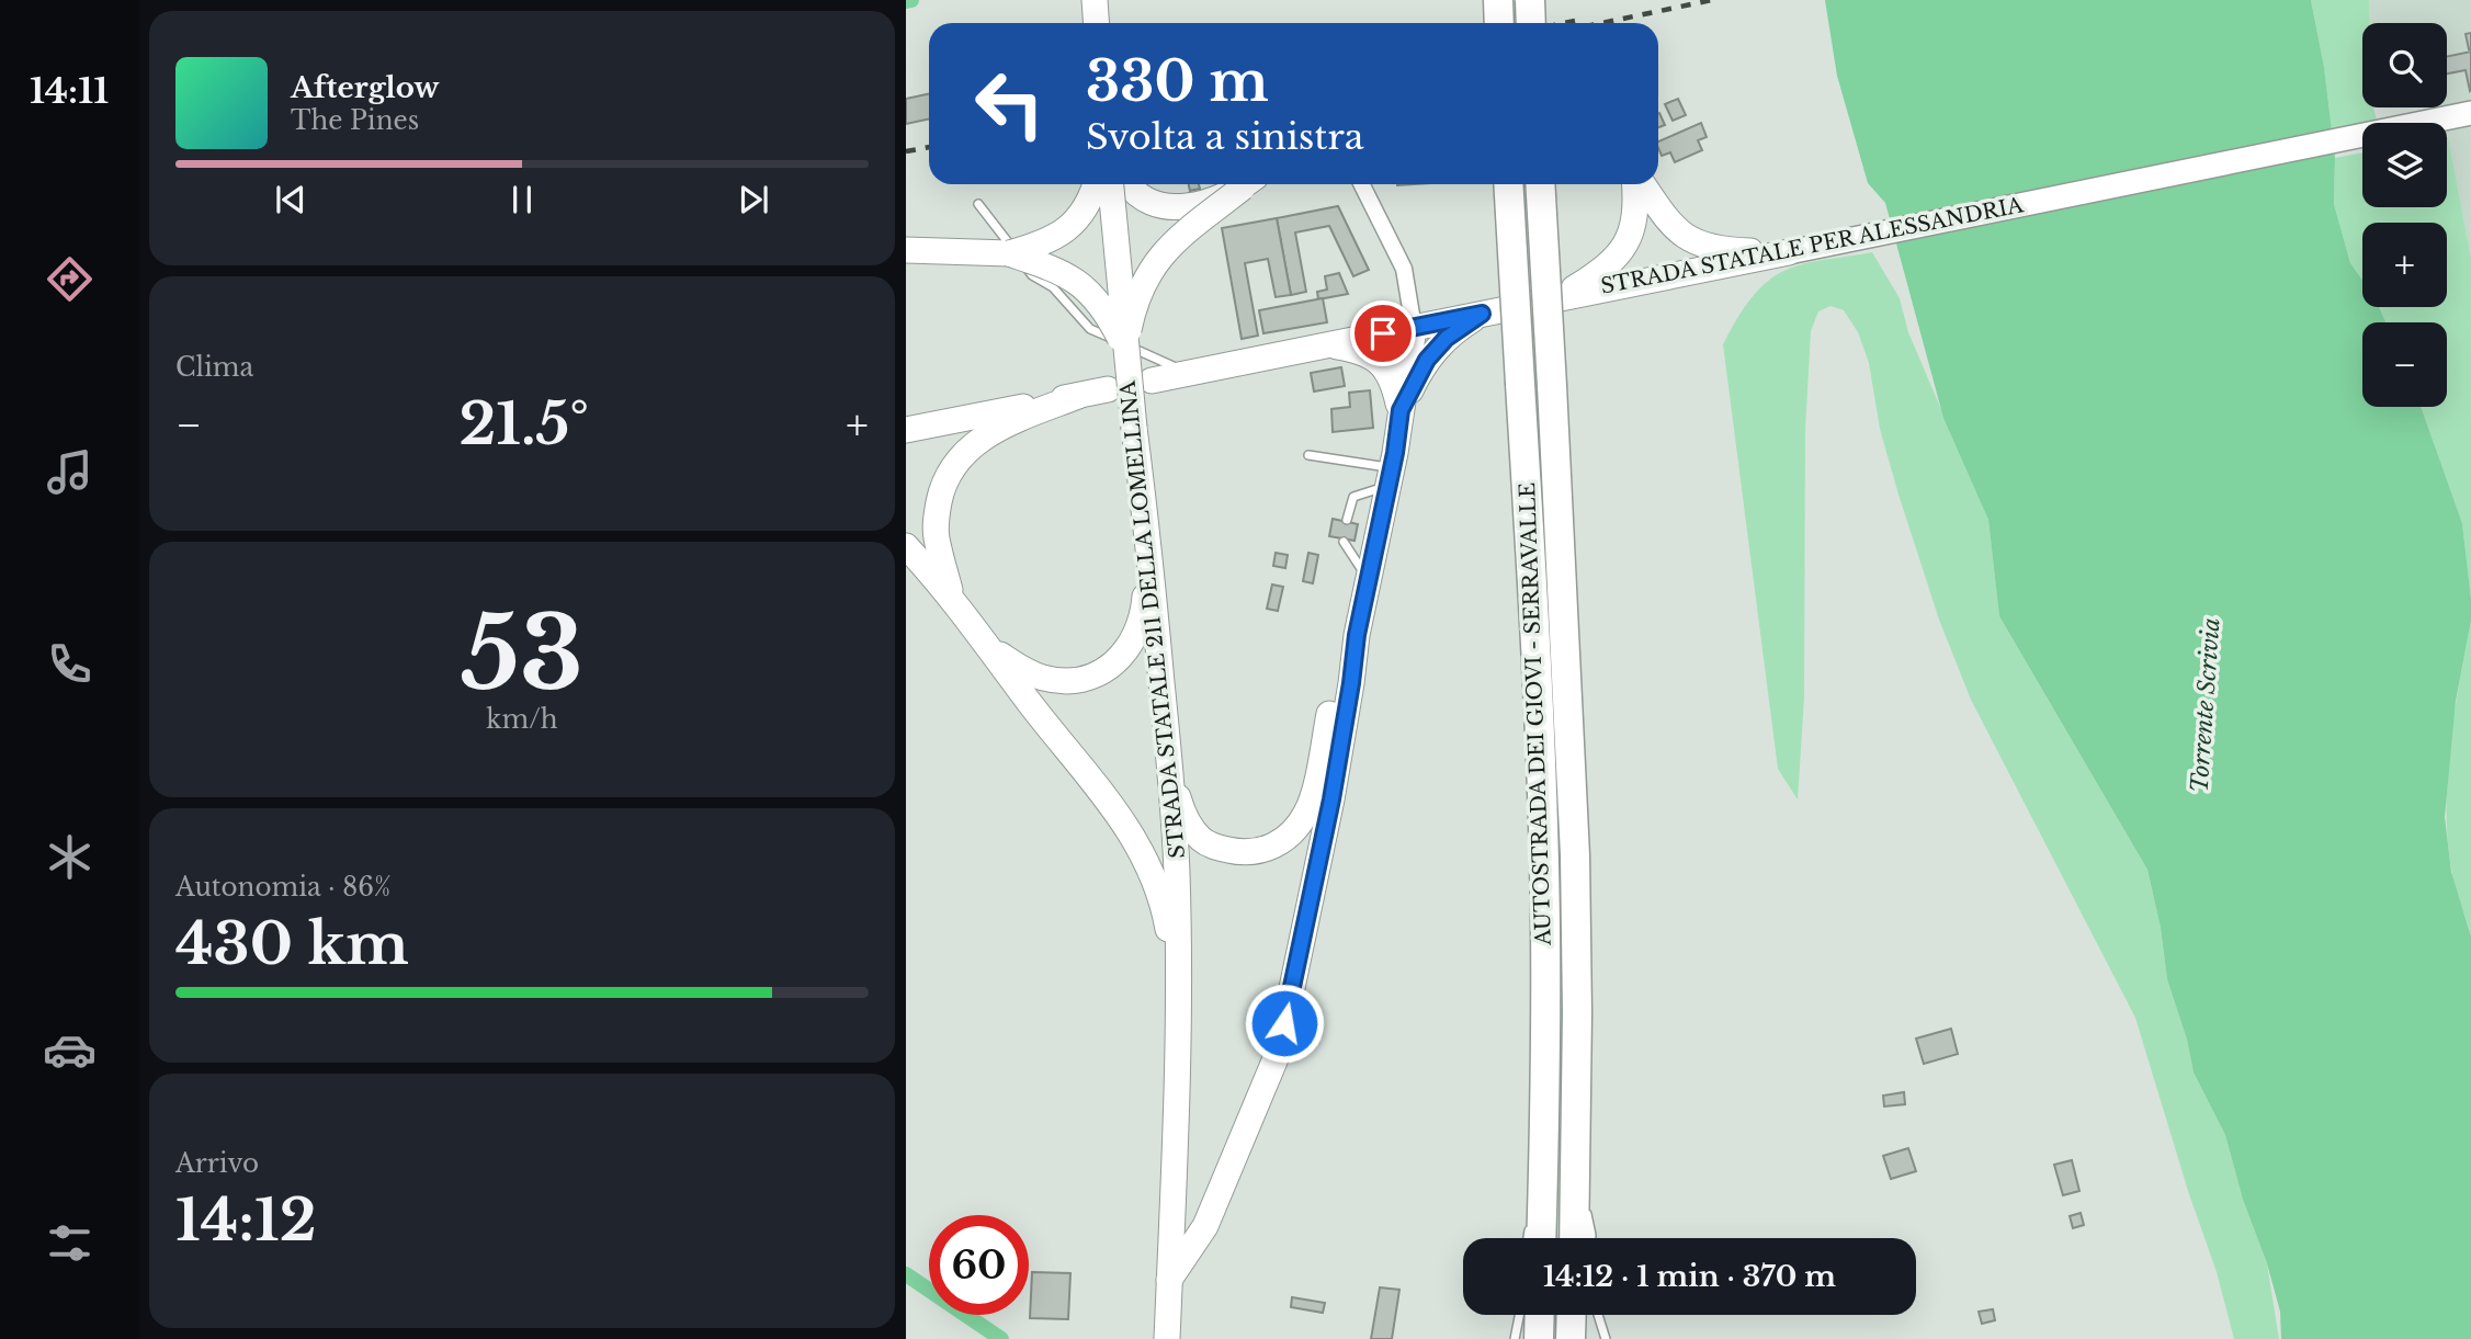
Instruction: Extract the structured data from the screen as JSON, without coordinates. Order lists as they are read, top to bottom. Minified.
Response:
{"streets":{"highway":["AUTOSTRADA DEI GIOVI - SERRAVALLE"],"main road":["STRADA STATALE PER ALESSANDRIA","STRADA STATALE 211 DELLA LOMELLINA"]},"water":["Torrente Scrivia"],"page":{"tabs":"14:11","map_buttons":["+","−"],"turn":["330 m","Svolta a sinistra"],"song":["Afterglow","The Pines"],"tile":["Clima",["53","km/h"],["Autonomia · 86%","430 km"],["Arrivo","14:12"]],"heat":["−","21.5°","+"],"limit":"60","trip":"14:12 · 1 min · 370 m"}}
